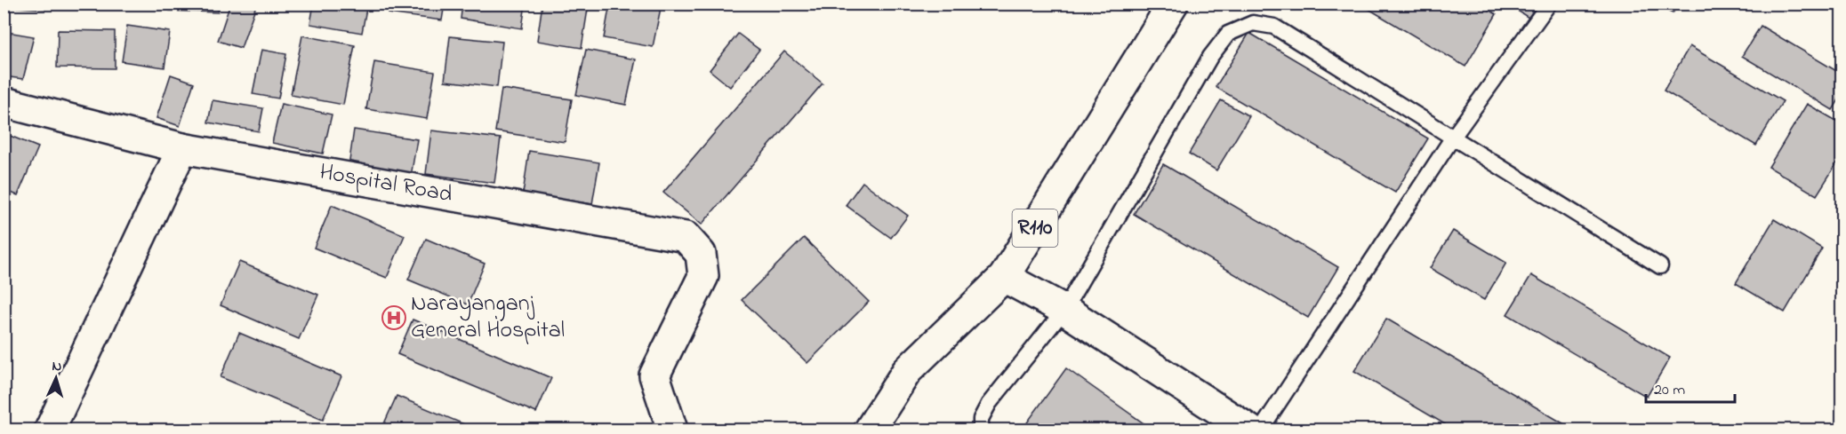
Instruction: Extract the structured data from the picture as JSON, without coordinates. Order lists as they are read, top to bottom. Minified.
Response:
{"streets":{"street":["Hospital Road","R110"]},"places":{"hospital":["Narayanganj General Hospital"]},"scale_bar":"20 m","north":"top"}
